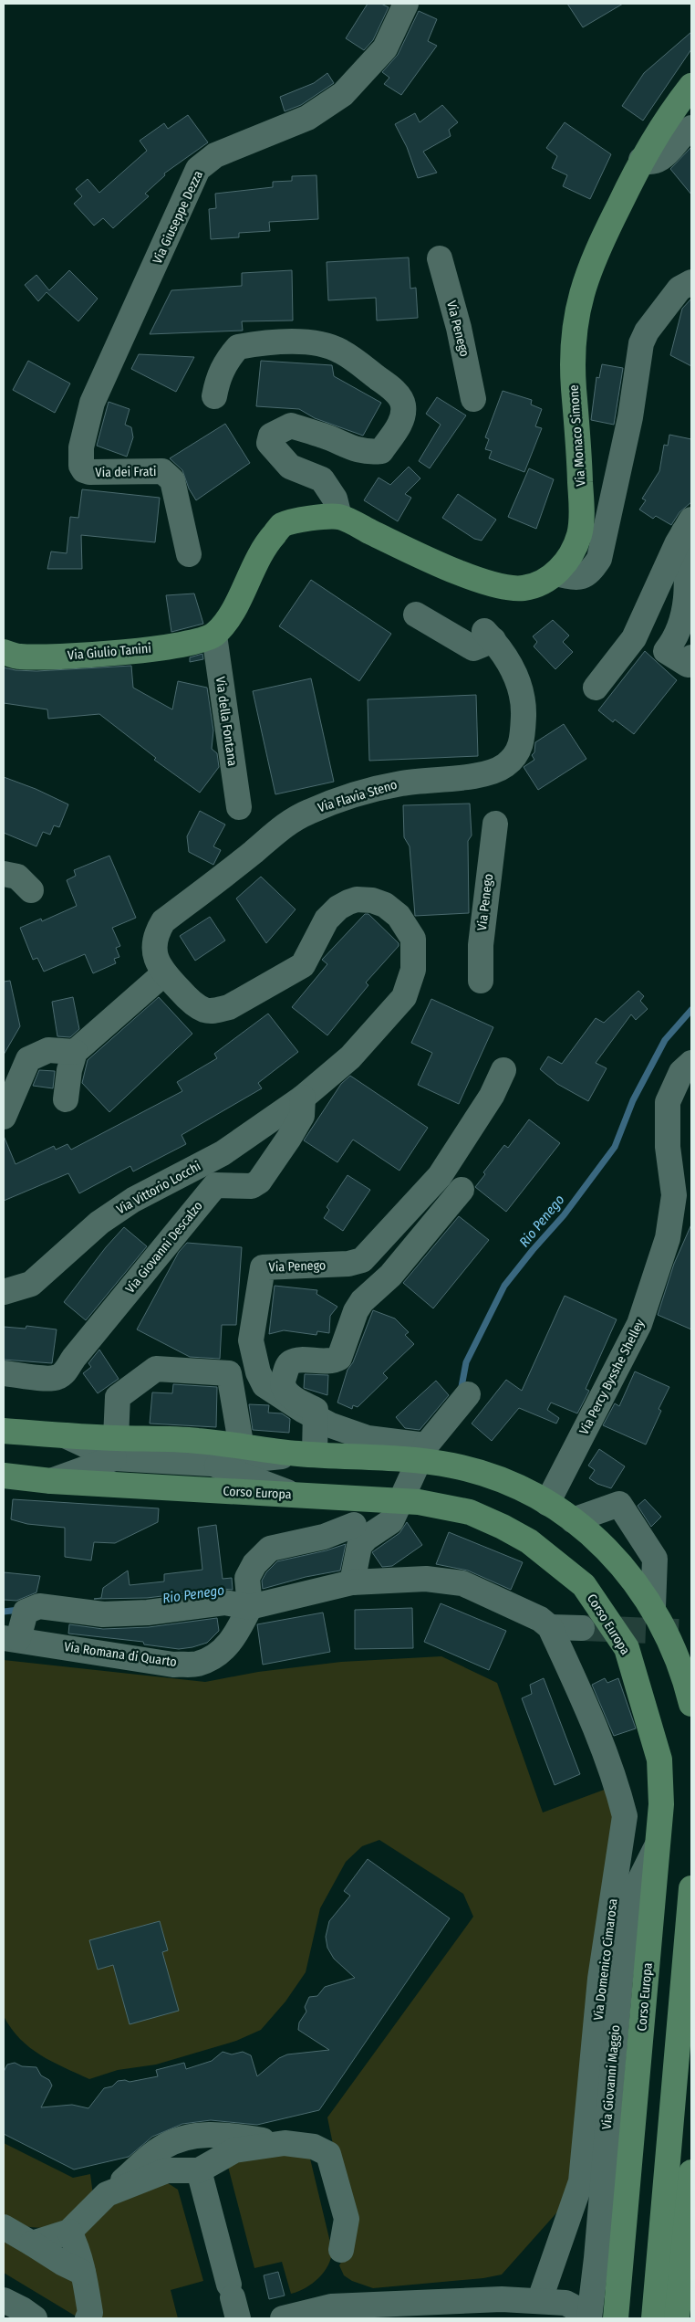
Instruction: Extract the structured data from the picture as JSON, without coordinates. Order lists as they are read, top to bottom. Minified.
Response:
{"streets":{"main road":["Via Monaco Simone","Via Giulio Tanini","Corso Europa"],"street":["Via Giuseppe Dezza","Via Penego","Via dei Frati","Via della Fontana","Via Flavia Steno","Via Vittorio Locchi","Via Giovanni Descalzo","Via Percy Bysshe Shelley","Via Romana di Quarto","Via Domenico Cimarosa","Via Giovanni Maggio"]},"crossings":[["Via Giuseppe Dezza","Via dei Frati"],["Via Monaco Simone","Via Giulio Tanini"],["Via Monaco Simone","Via della Fontana"],["Via Giulio Tanini","Via della Fontana"],["Via Flavia Steno","Via Vittorio Locchi"],["Via Flavia Steno","Via Giovanni Descalzo"],["Via Vittorio Locchi","Via Giovanni Descalzo"],["Corso Europa","Via Giovanni Maggio"],["Via Romana di Quarto","Via Domenico Cimarosa"],["Via Domenico Cimarosa","Via Giovanni Maggio"]],"water":["Rio Penego"]}
